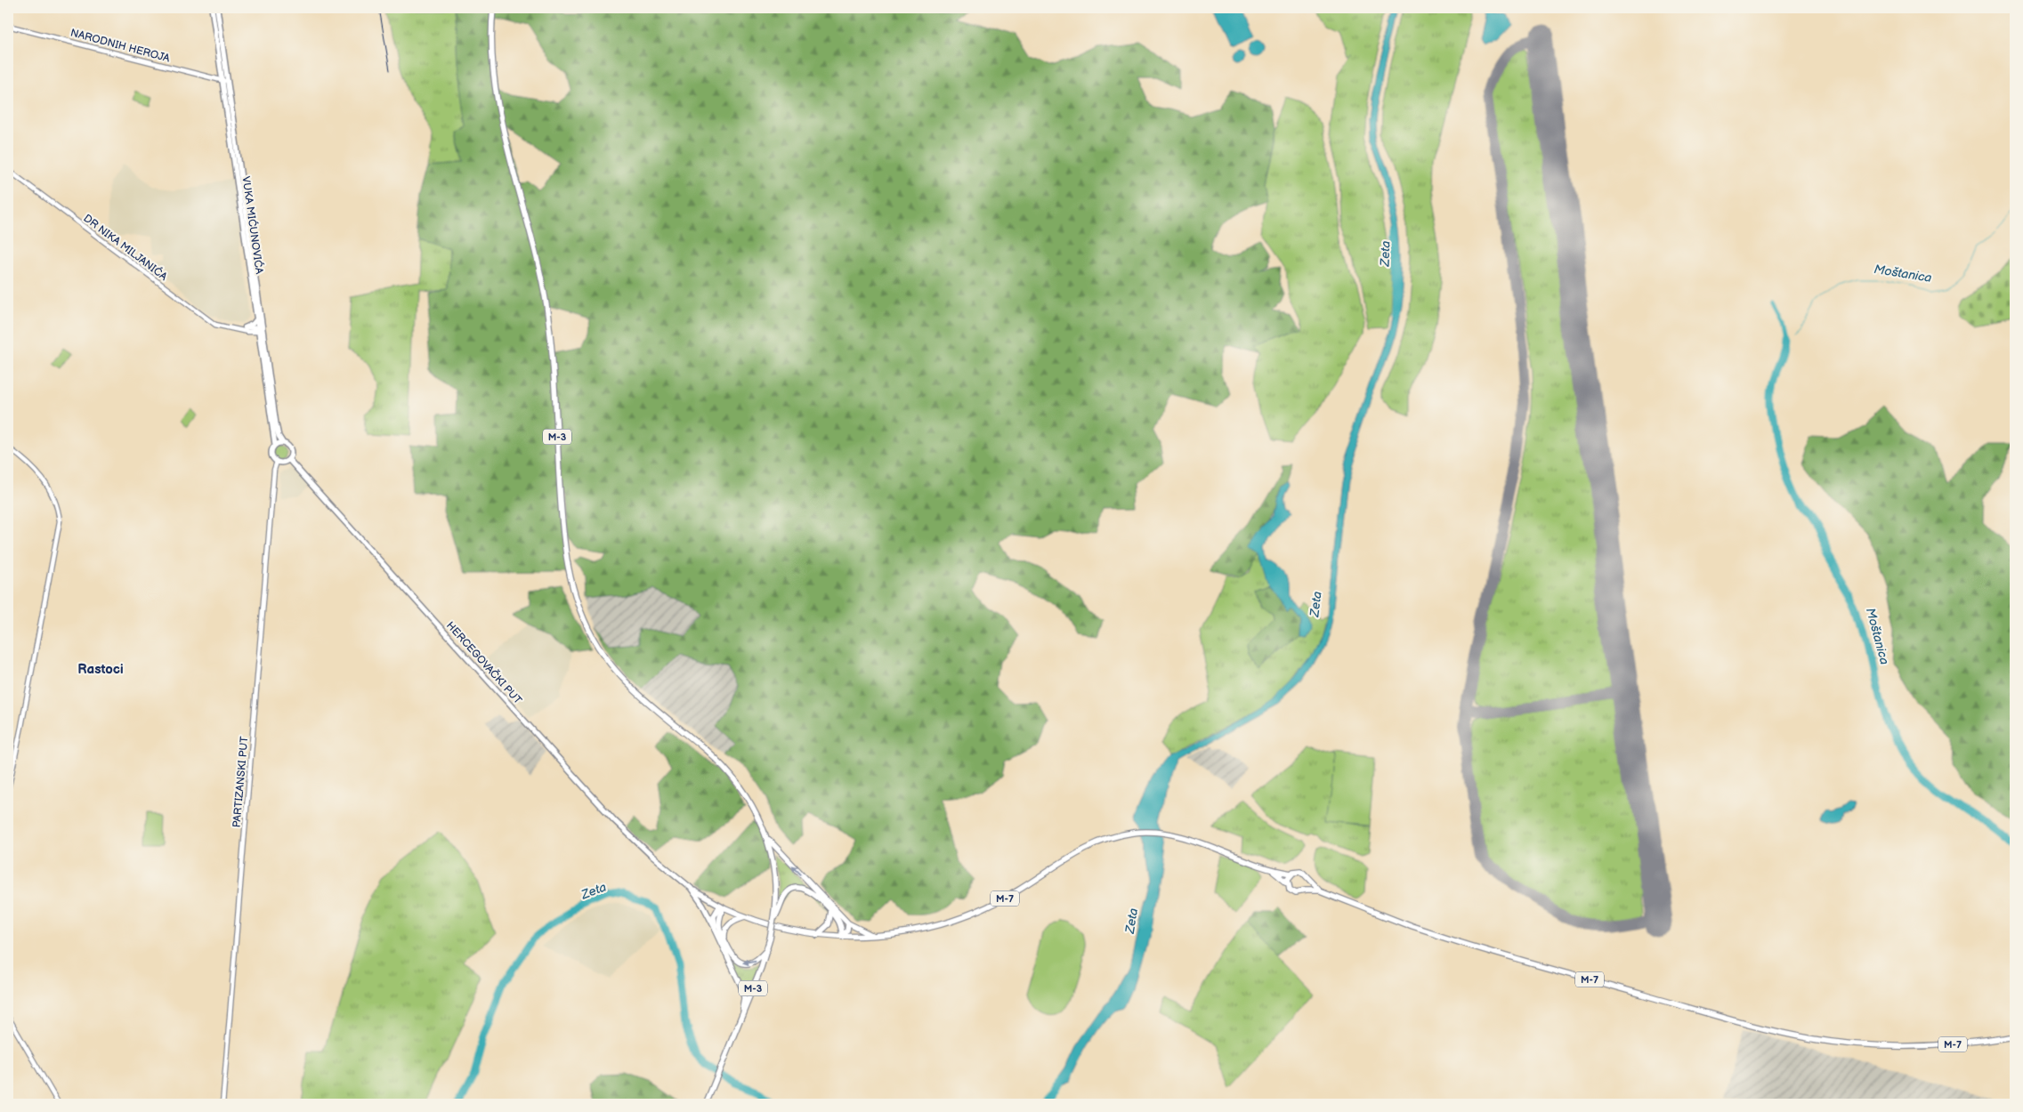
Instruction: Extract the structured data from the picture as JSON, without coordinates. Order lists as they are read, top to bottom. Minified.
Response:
{"streets":{"main road":["VUKA MIĆUNOVIĆA","M-3","HERCEGOVAČKI PUT","M-7"],"street":["NARODNIH HEROJA","DR NIKA MILJANIĆA","PARTIZANSKI PUT"]},"crossings":[["NARODNIH HEROJA","VUKA MIĆUNOVIĆA"],["VUKA MIĆUNOVIĆA","DR NIKA MILJANIĆA"],["VUKA MIĆUNOVIĆA","HERCEGOVAČKI PUT"],["VUKA MIĆUNOVIĆA","PARTIZANSKI PUT"],["HERCEGOVAČKI PUT","PARTIZANSKI PUT"]],"districts":["Rastoci"],"water":["Zeta","Moštanica"]}
